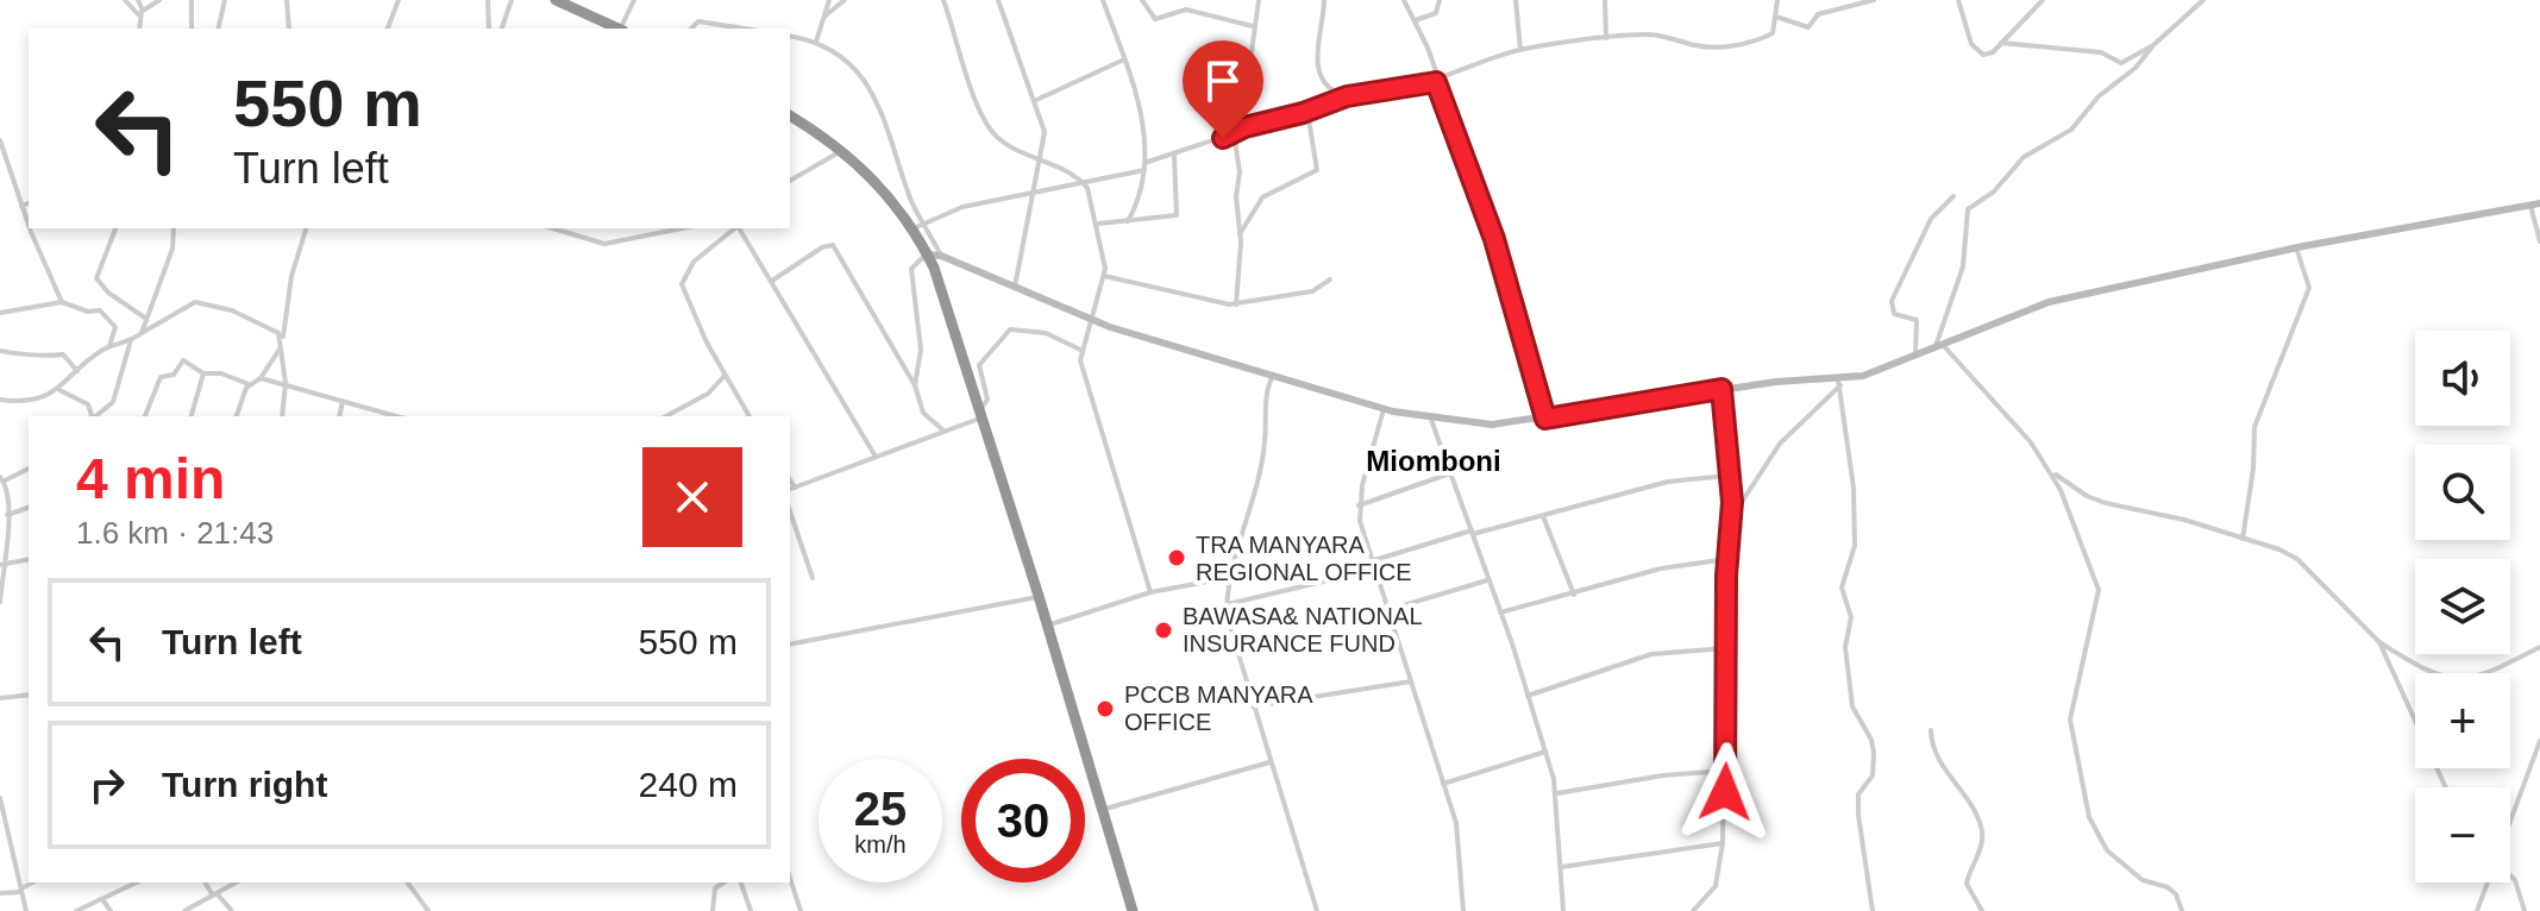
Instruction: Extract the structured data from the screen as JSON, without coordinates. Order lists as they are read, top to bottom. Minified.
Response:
{"districts":["Miomboni"],"places":["TRA MANYARA REGIONAL OFFICE","BAWASA& NATIONAL INSURANCE FUND","PCCB MANYARA OFFICE"],"page":{"turn":["550 m","Turn left"],"map_buttons":["+","−"],"heading":["4 min","1.6 km · 21:43"],"list":[{"name":"Turn left","value":"550 m"},{"name":"Turn right","value":"240 m"}],"speed":"25 km/h","limit":"30"}}
